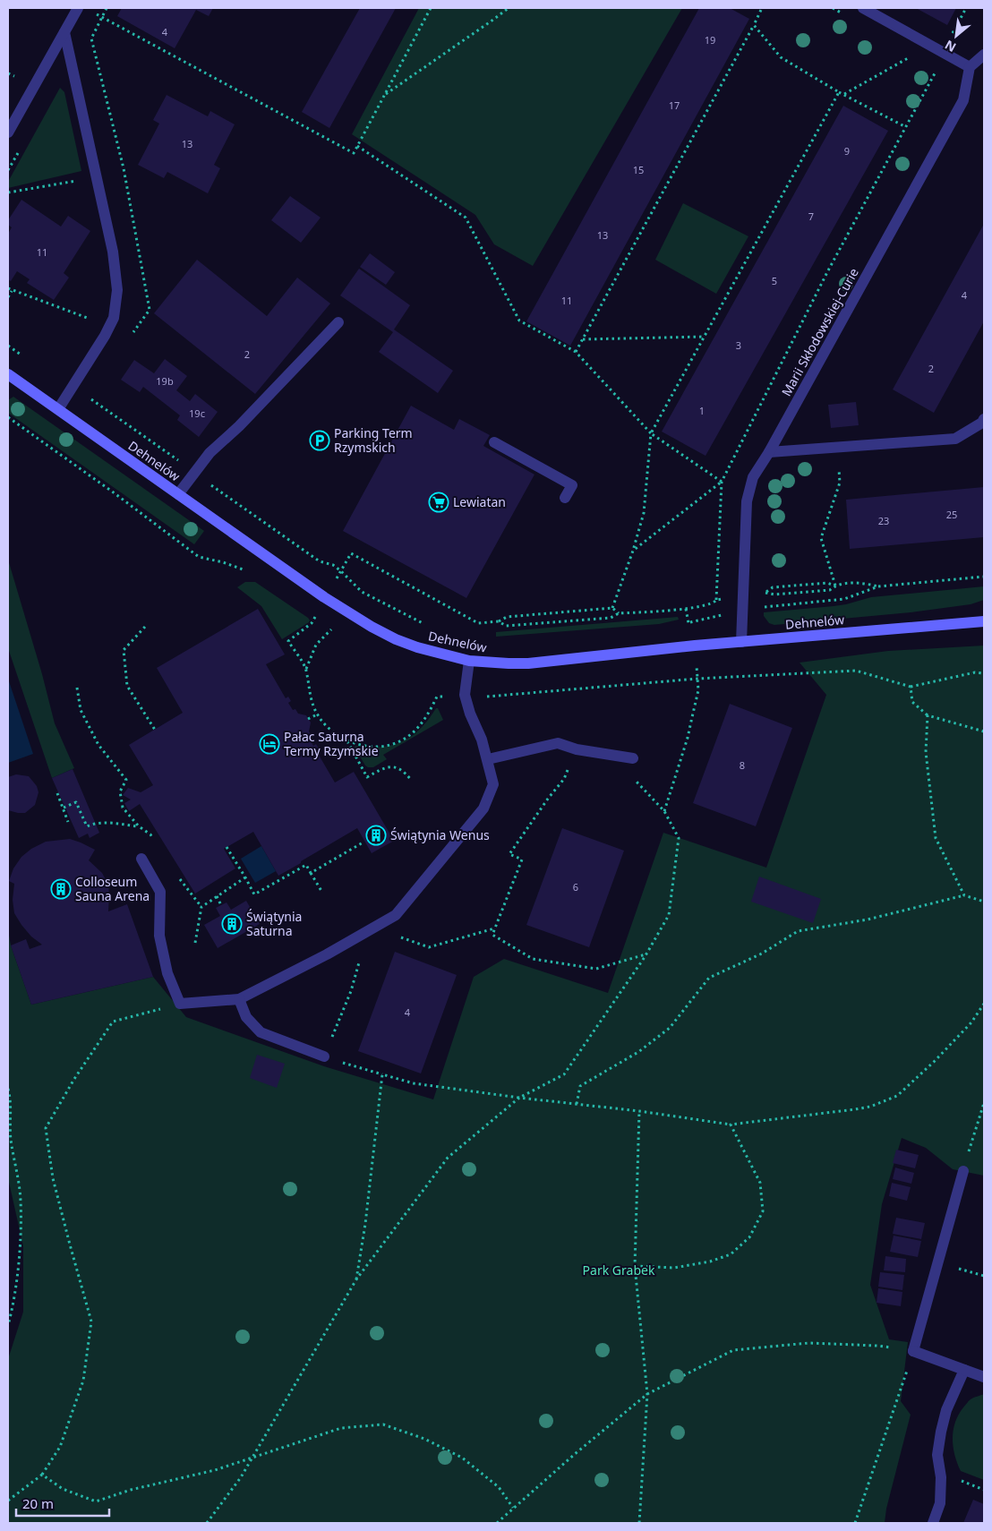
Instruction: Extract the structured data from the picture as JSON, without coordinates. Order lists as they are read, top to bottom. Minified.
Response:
{"streets":{"street":["Marii Skłodowskiej-Curie","Dehnelów"]},"crossings":[["Marii Skłodowskiej-Curie","Dehnelów"]],"parks":["Park Grabek"],"places":{"parking":["Parking Term Rzymskich"],"supermarket":["Lewiatan"],"hotel":["Pałac Saturna Termy Rzymskie"],"building":["Świątynia Wenus","Colloseum Sauna Arena","Świątynia Saturna"]},"house_numbers":["4","19","17","13","9","15","7","13","11","5","4","11","3","2","2","19b","1","19c","25","23","8","6","4"],"scale_bar":"20 m","north":"bottom left"}
